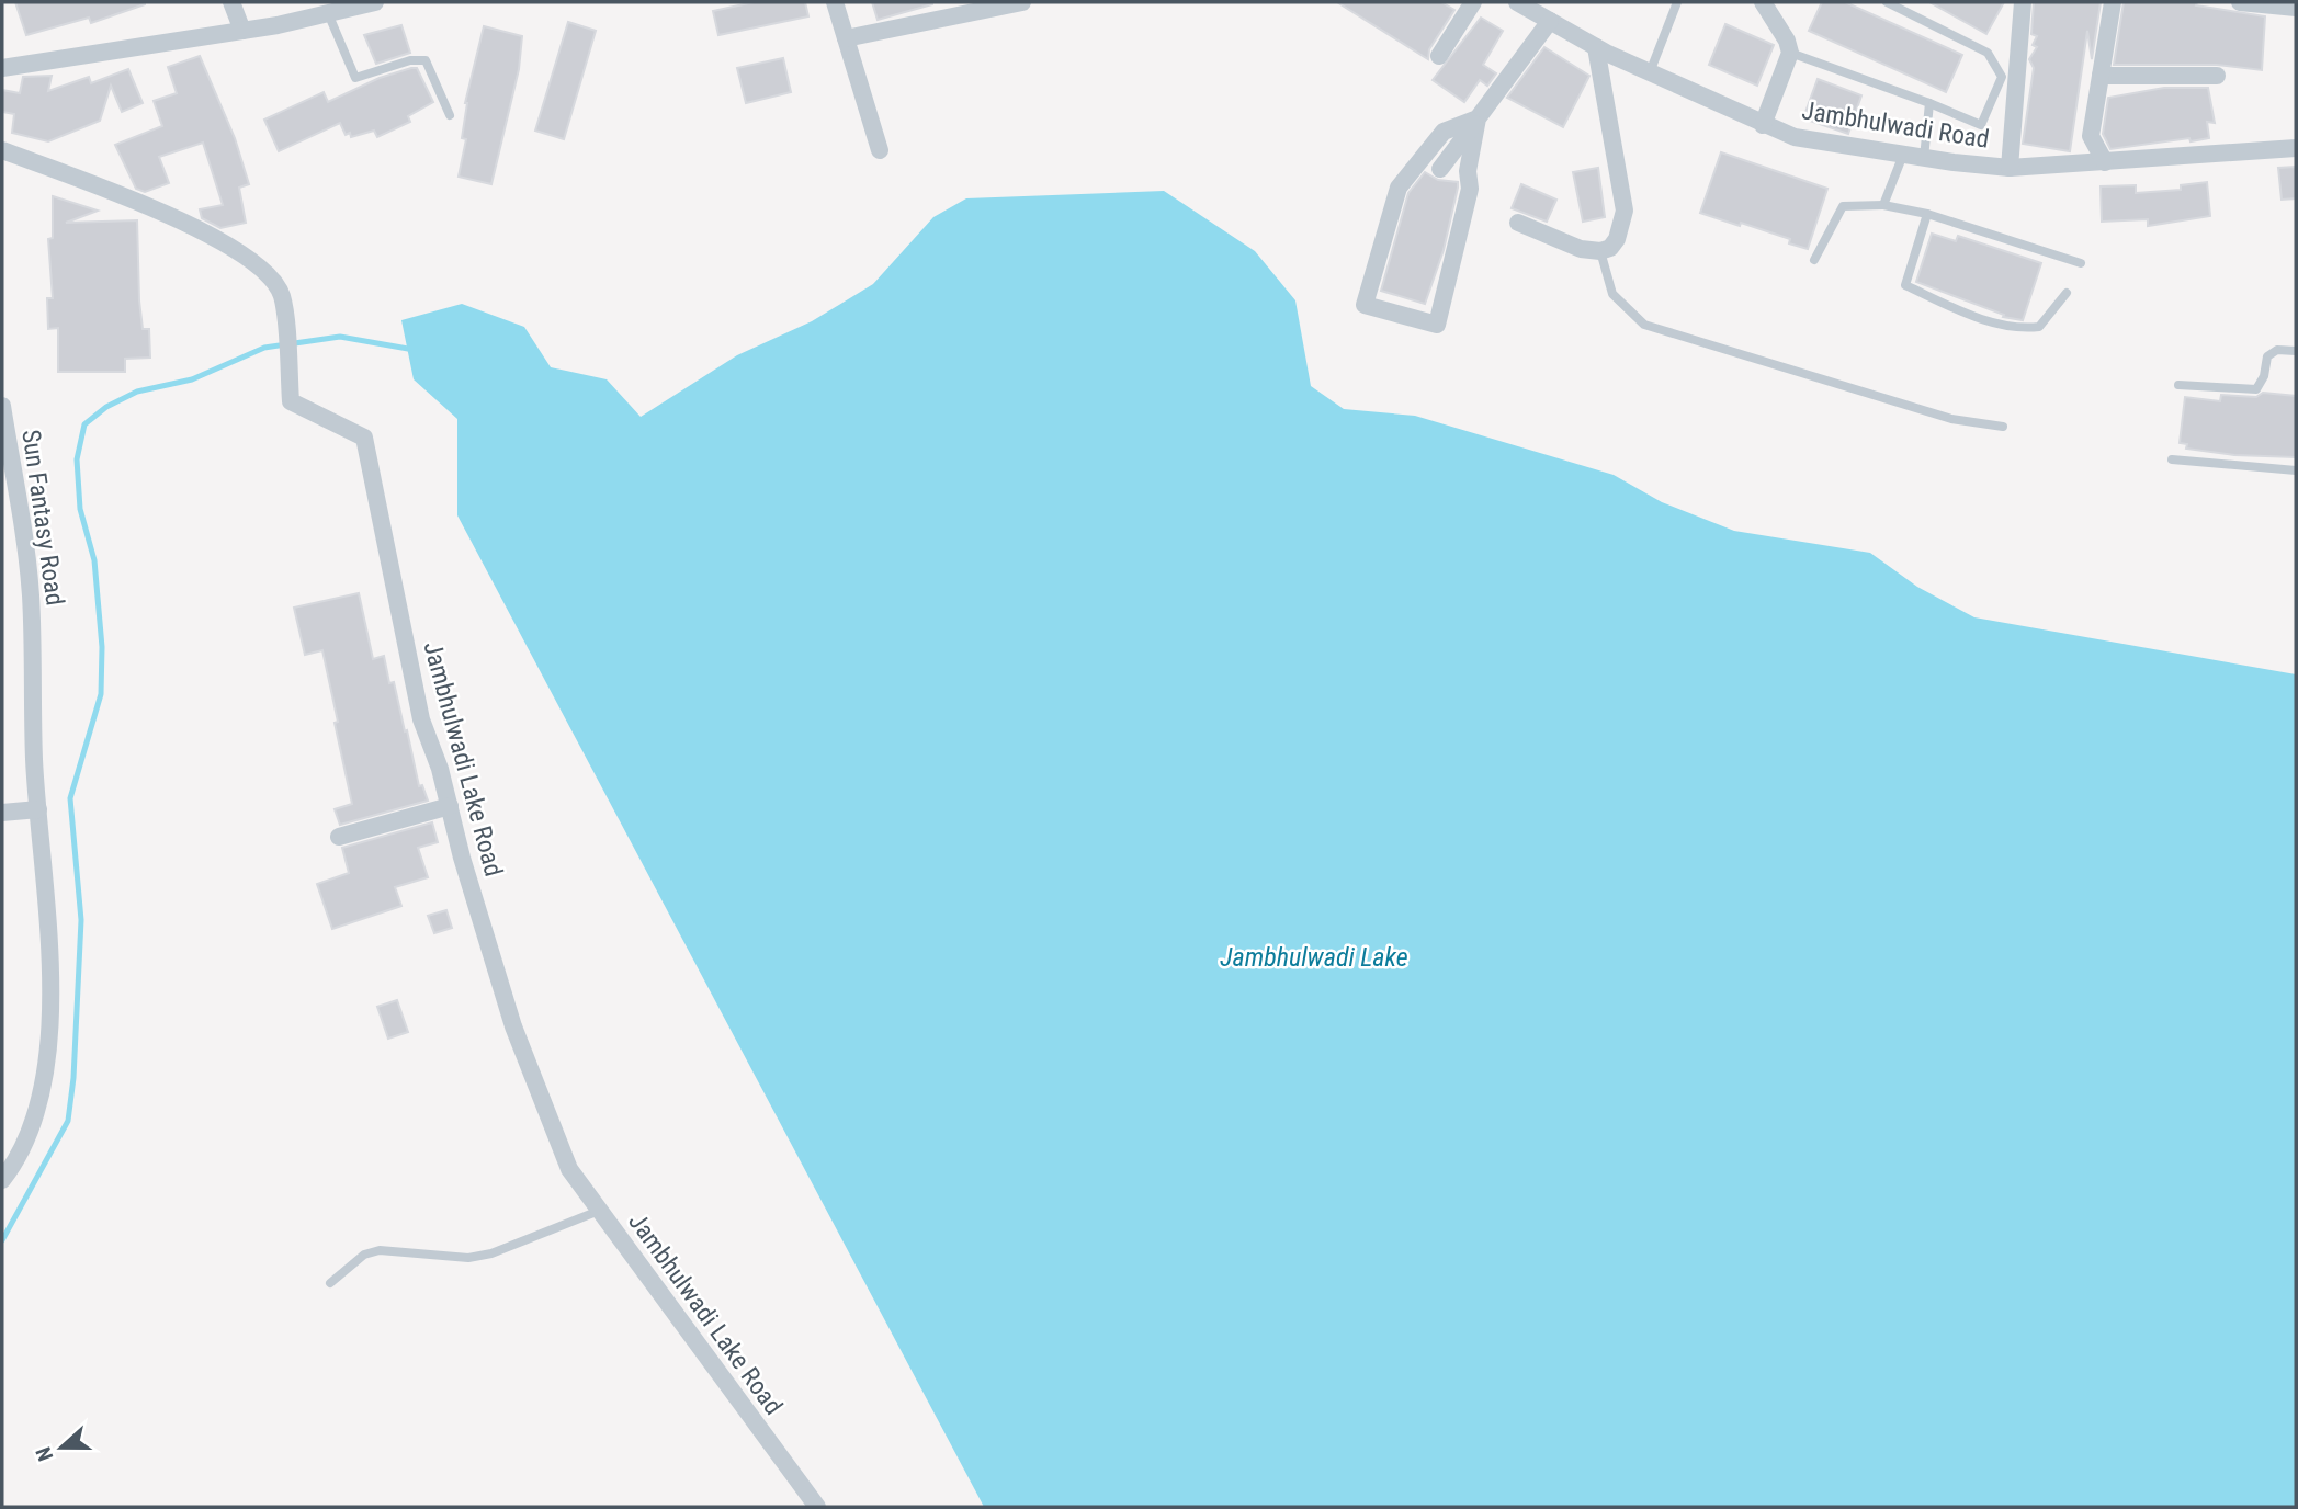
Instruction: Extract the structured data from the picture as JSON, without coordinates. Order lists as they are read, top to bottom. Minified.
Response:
{"streets":{"street":["Jambhulwadi Road","Sun Fantasy Road","Jambhulwadi Lake Road"]},"water":["Jambhulwadi Lake"],"north":"left"}
